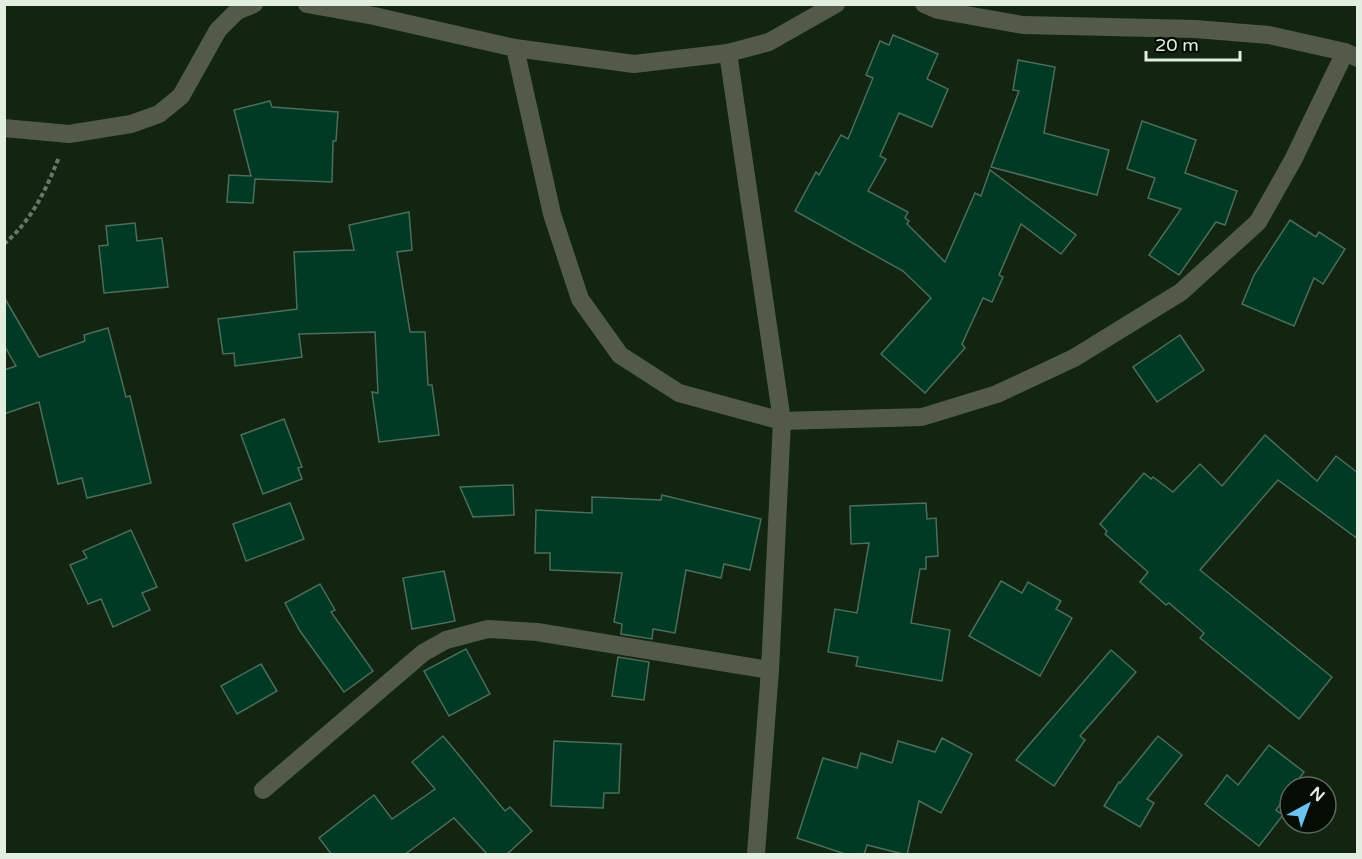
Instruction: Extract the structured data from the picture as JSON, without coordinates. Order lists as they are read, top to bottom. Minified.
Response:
{"scale_bar":"20 m","north":"top right"}
